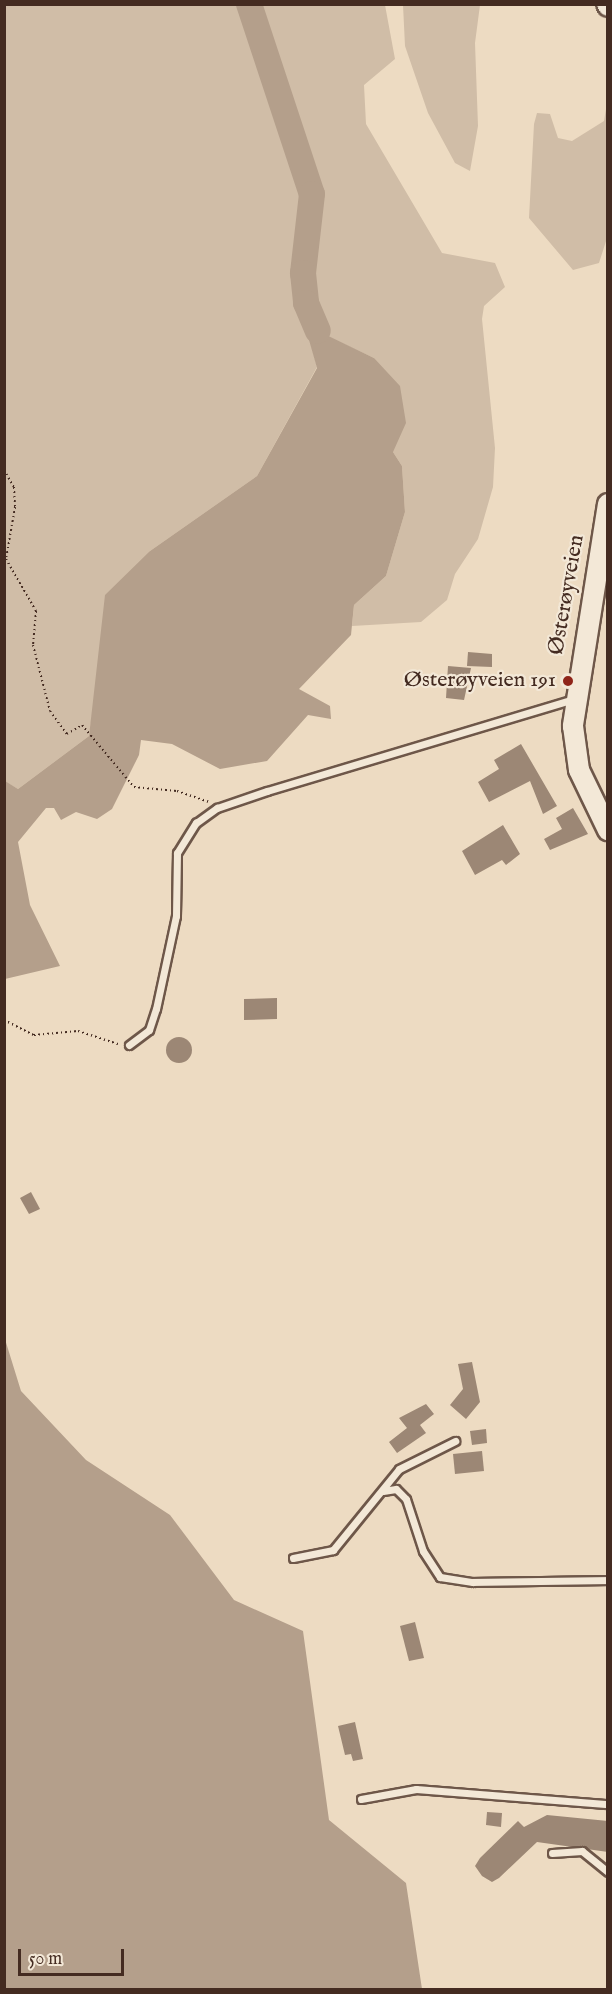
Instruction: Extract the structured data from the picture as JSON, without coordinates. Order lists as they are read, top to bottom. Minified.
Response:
{"streets":{"main road":["Østerøyveien"]},"places":["Østerøyveien 191"],"scale_bar":"50 m"}
